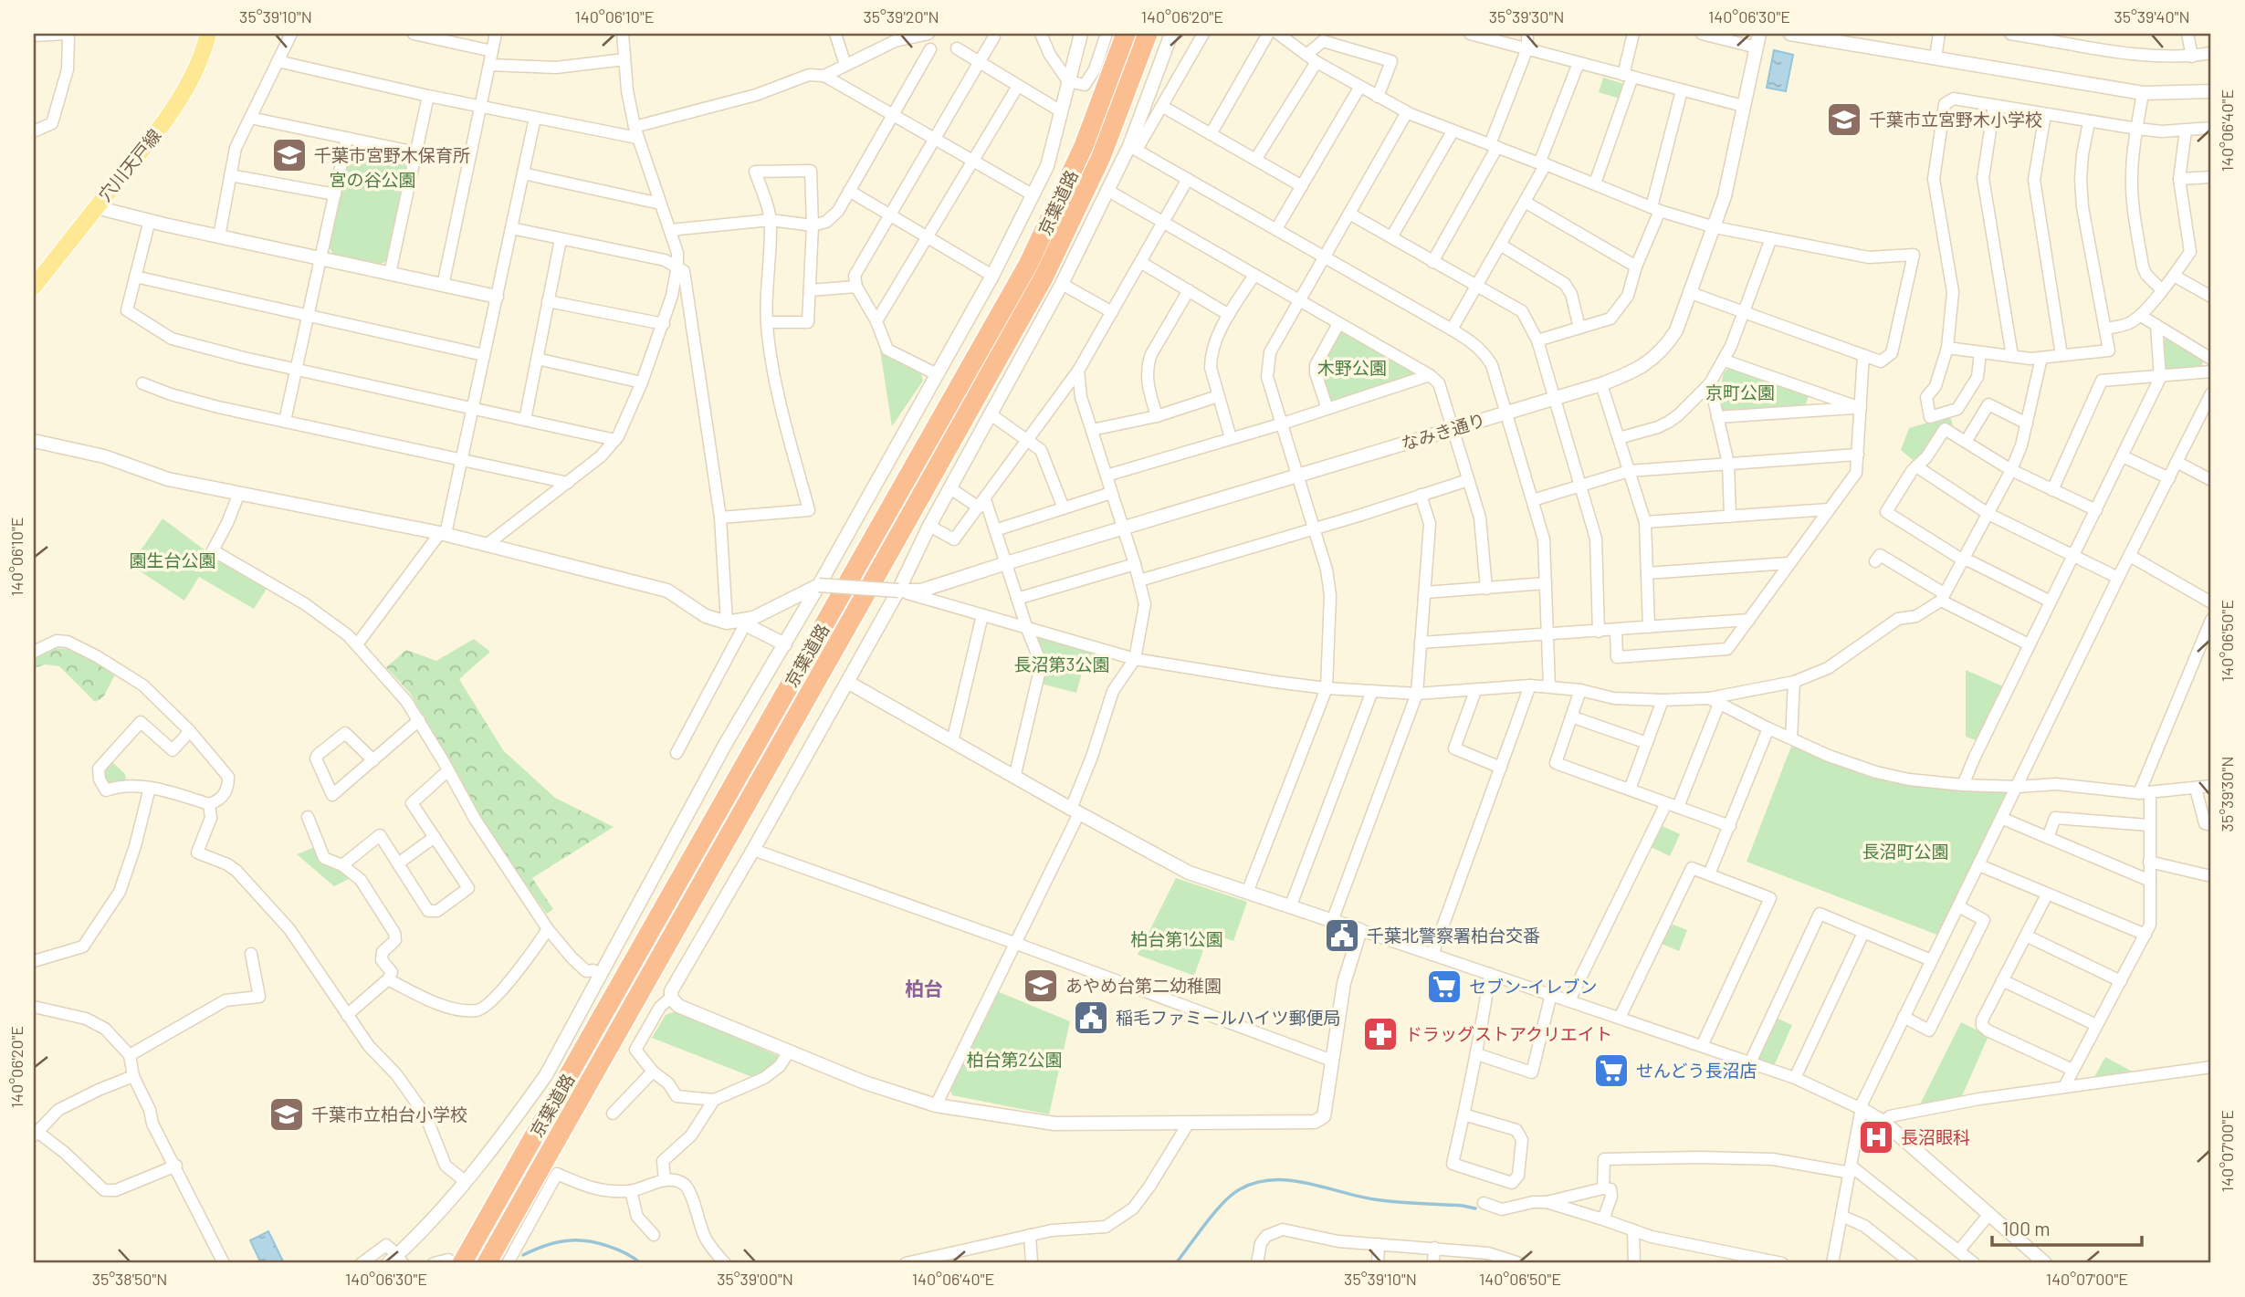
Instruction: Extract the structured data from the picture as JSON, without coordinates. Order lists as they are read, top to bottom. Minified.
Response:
{"streets":{"highway":["京葉道路"],"main road":["穴川天戸線"],"street":["なみき通り"]},"districts":["柏台"],"parks":["宮の谷公園","木野公園","京町公園","園生台公園","長沼第3公園","長沼町公園","柏台第1公園","柏台第2公園"],"places":{"school or university":["千葉市立宮野木小学校","千葉市宮野木保育所","あやめ台第二幼稚園","千葉市立柏台小学校"],"public building":["千葉北警察署柏台交番","稲毛ファミールハイツ郵便局"],"supermarket":["セブン-イレブン","せんどう長沼店"],"pharmacy":["ドラッグストアクリエイト"],"hospital":["長沼眼科"]},"scale_bar":"100 m","coordinates":["35°39'10\"N","140°06'10\"E","35°39'20\"N","140°06'20\"E","35°39'30\"N","140°06'30\"E","35°39'40\"N","140°06'40\"E","140°06'50\"E","140°07'00\"E","35°38'50\"N","35°39'00\"N"]}
